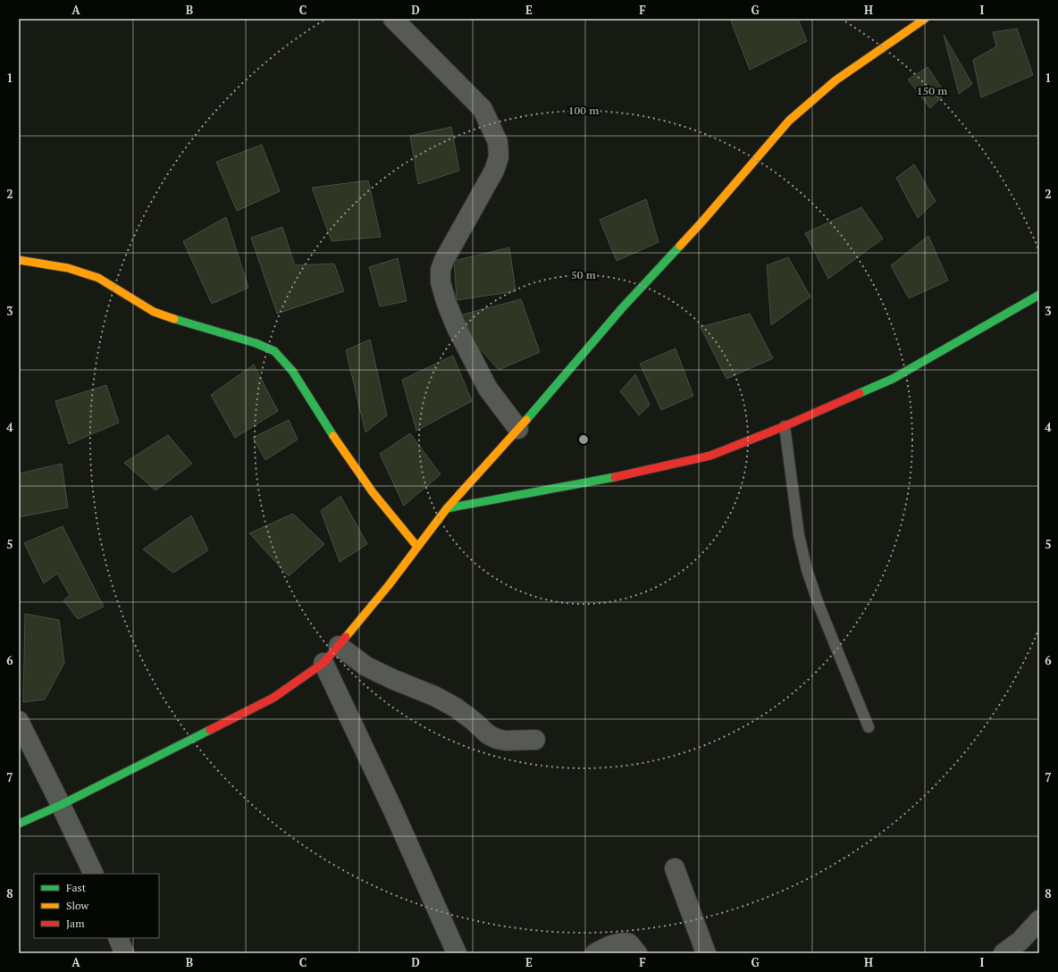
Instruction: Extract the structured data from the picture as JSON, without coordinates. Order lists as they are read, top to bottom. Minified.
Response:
{"legend":["Fast","Slow","Jam"],"grid":{"columns":["A","B","C","D","E","F","G","H","I"],"rows":["1","2","3","4","5","6","7","8"]},"rings":["150 m","100 m","50 m"]}
